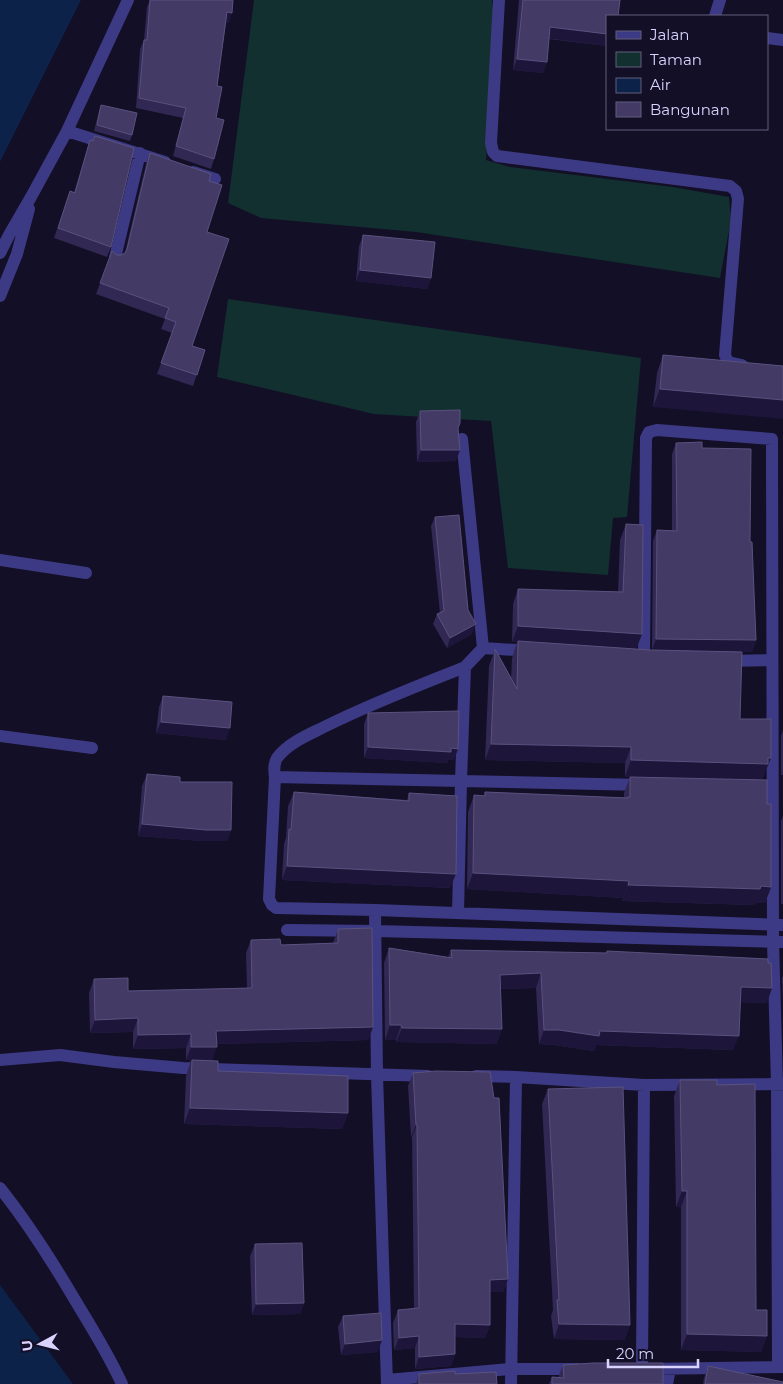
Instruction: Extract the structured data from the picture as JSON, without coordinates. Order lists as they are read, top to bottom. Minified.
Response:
{"legend":["Jalan","Taman","Air","Bangunan"],"scale_bar":"20 m","north":"left"}
